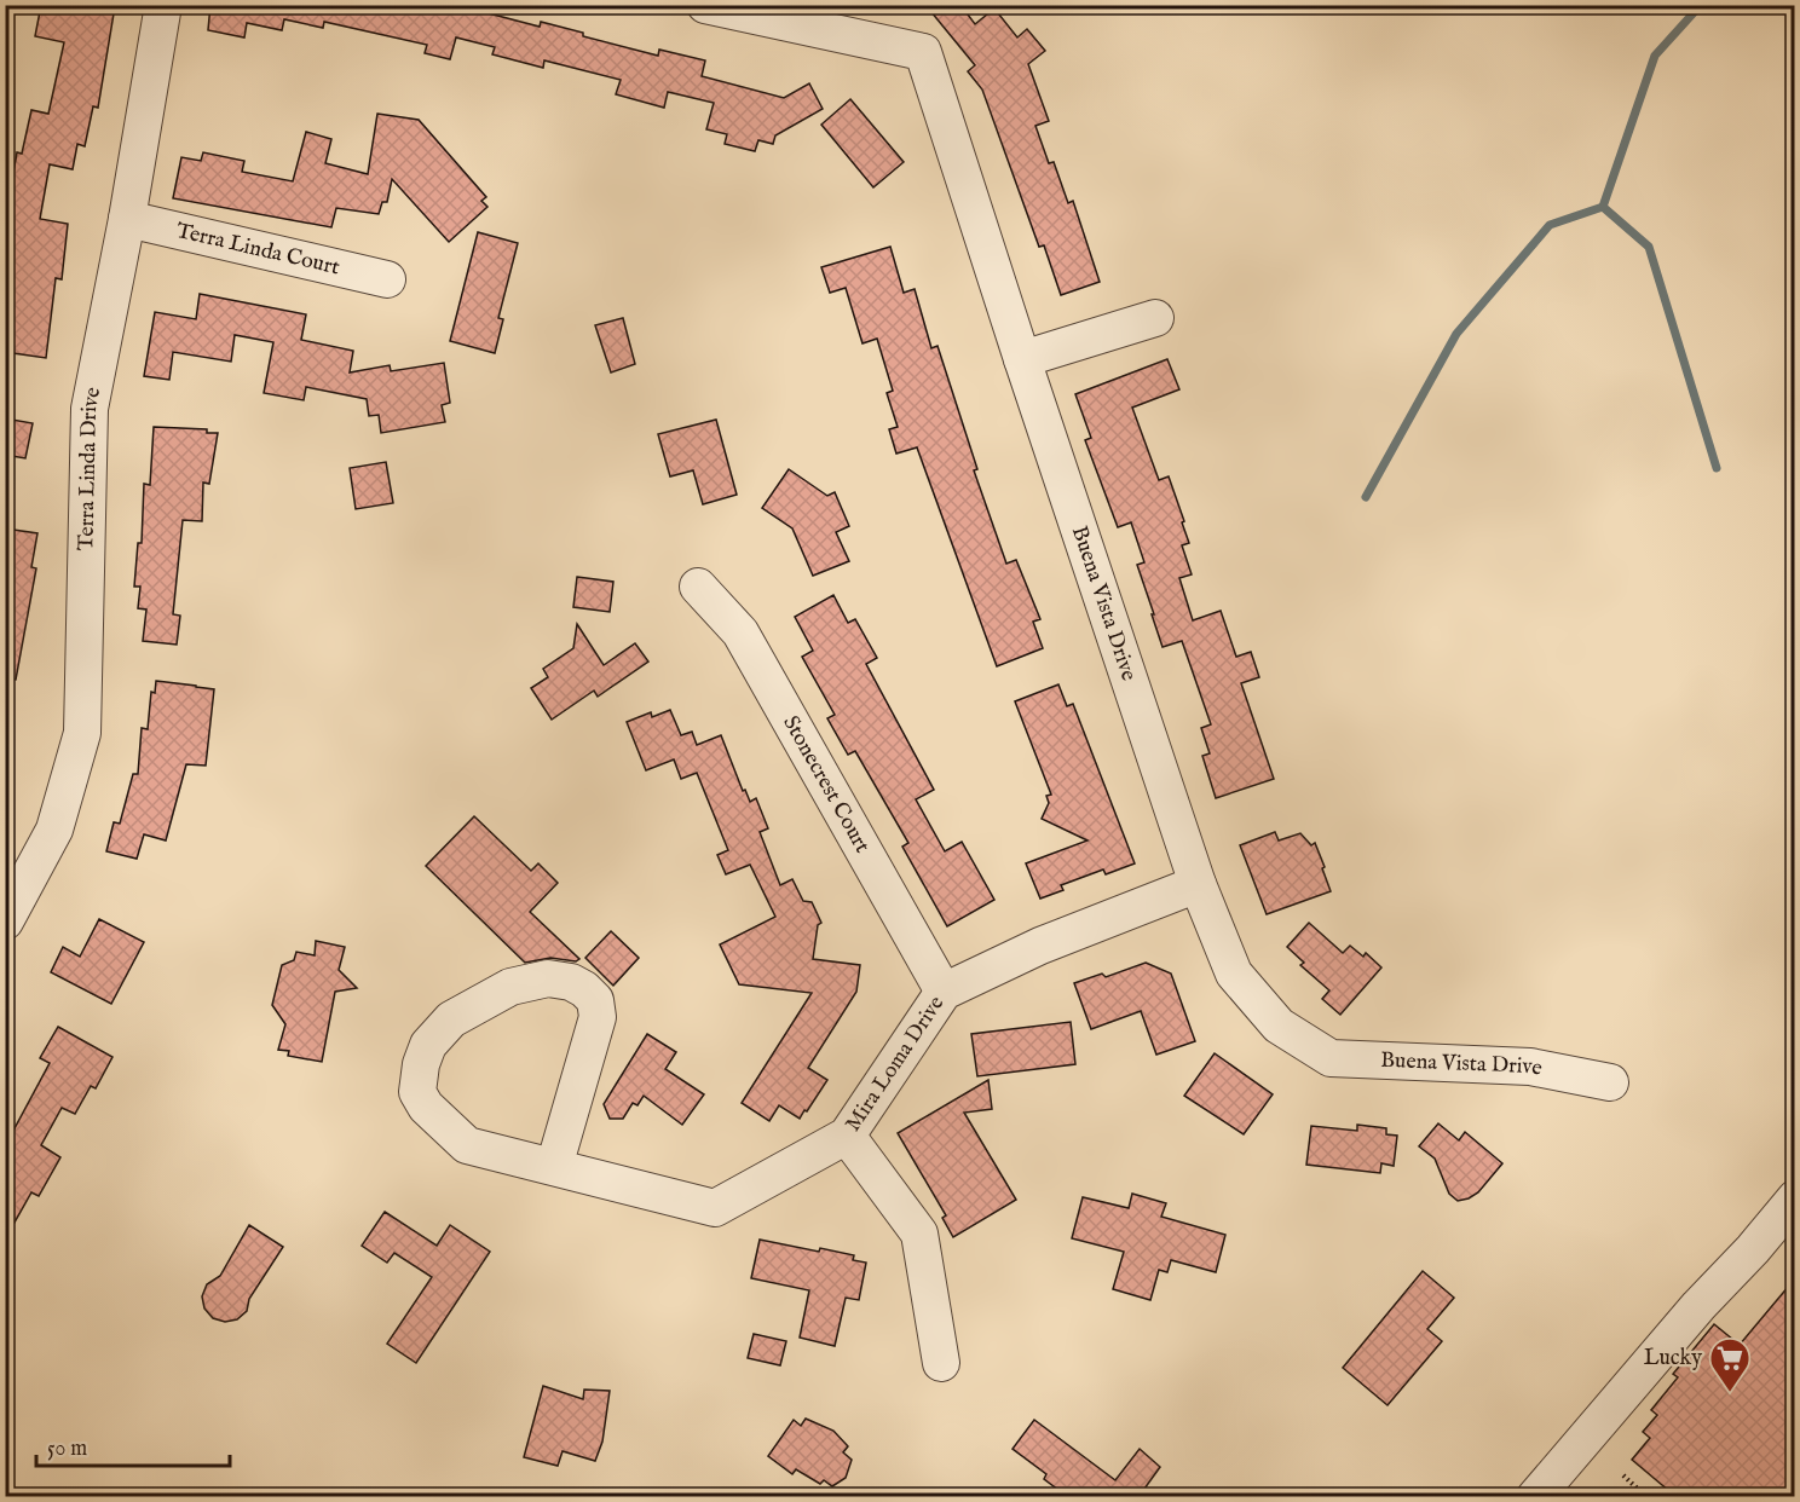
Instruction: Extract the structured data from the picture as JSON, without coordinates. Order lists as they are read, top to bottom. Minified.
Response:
{"streets":{"street":["Terra Linda Court","Terra Linda Drive","Buena Vista Drive","Stonecrest Court","Mira Loma Drive"]},"crossings":[["Terra Linda Court","Terra Linda Drive"],["Buena Vista Drive","Mira Loma Drive"],["Stonecrest Court","Mira Loma Drive"]],"places":{"supermarket":["Lucky"]},"scale_bar":"50 m"}
